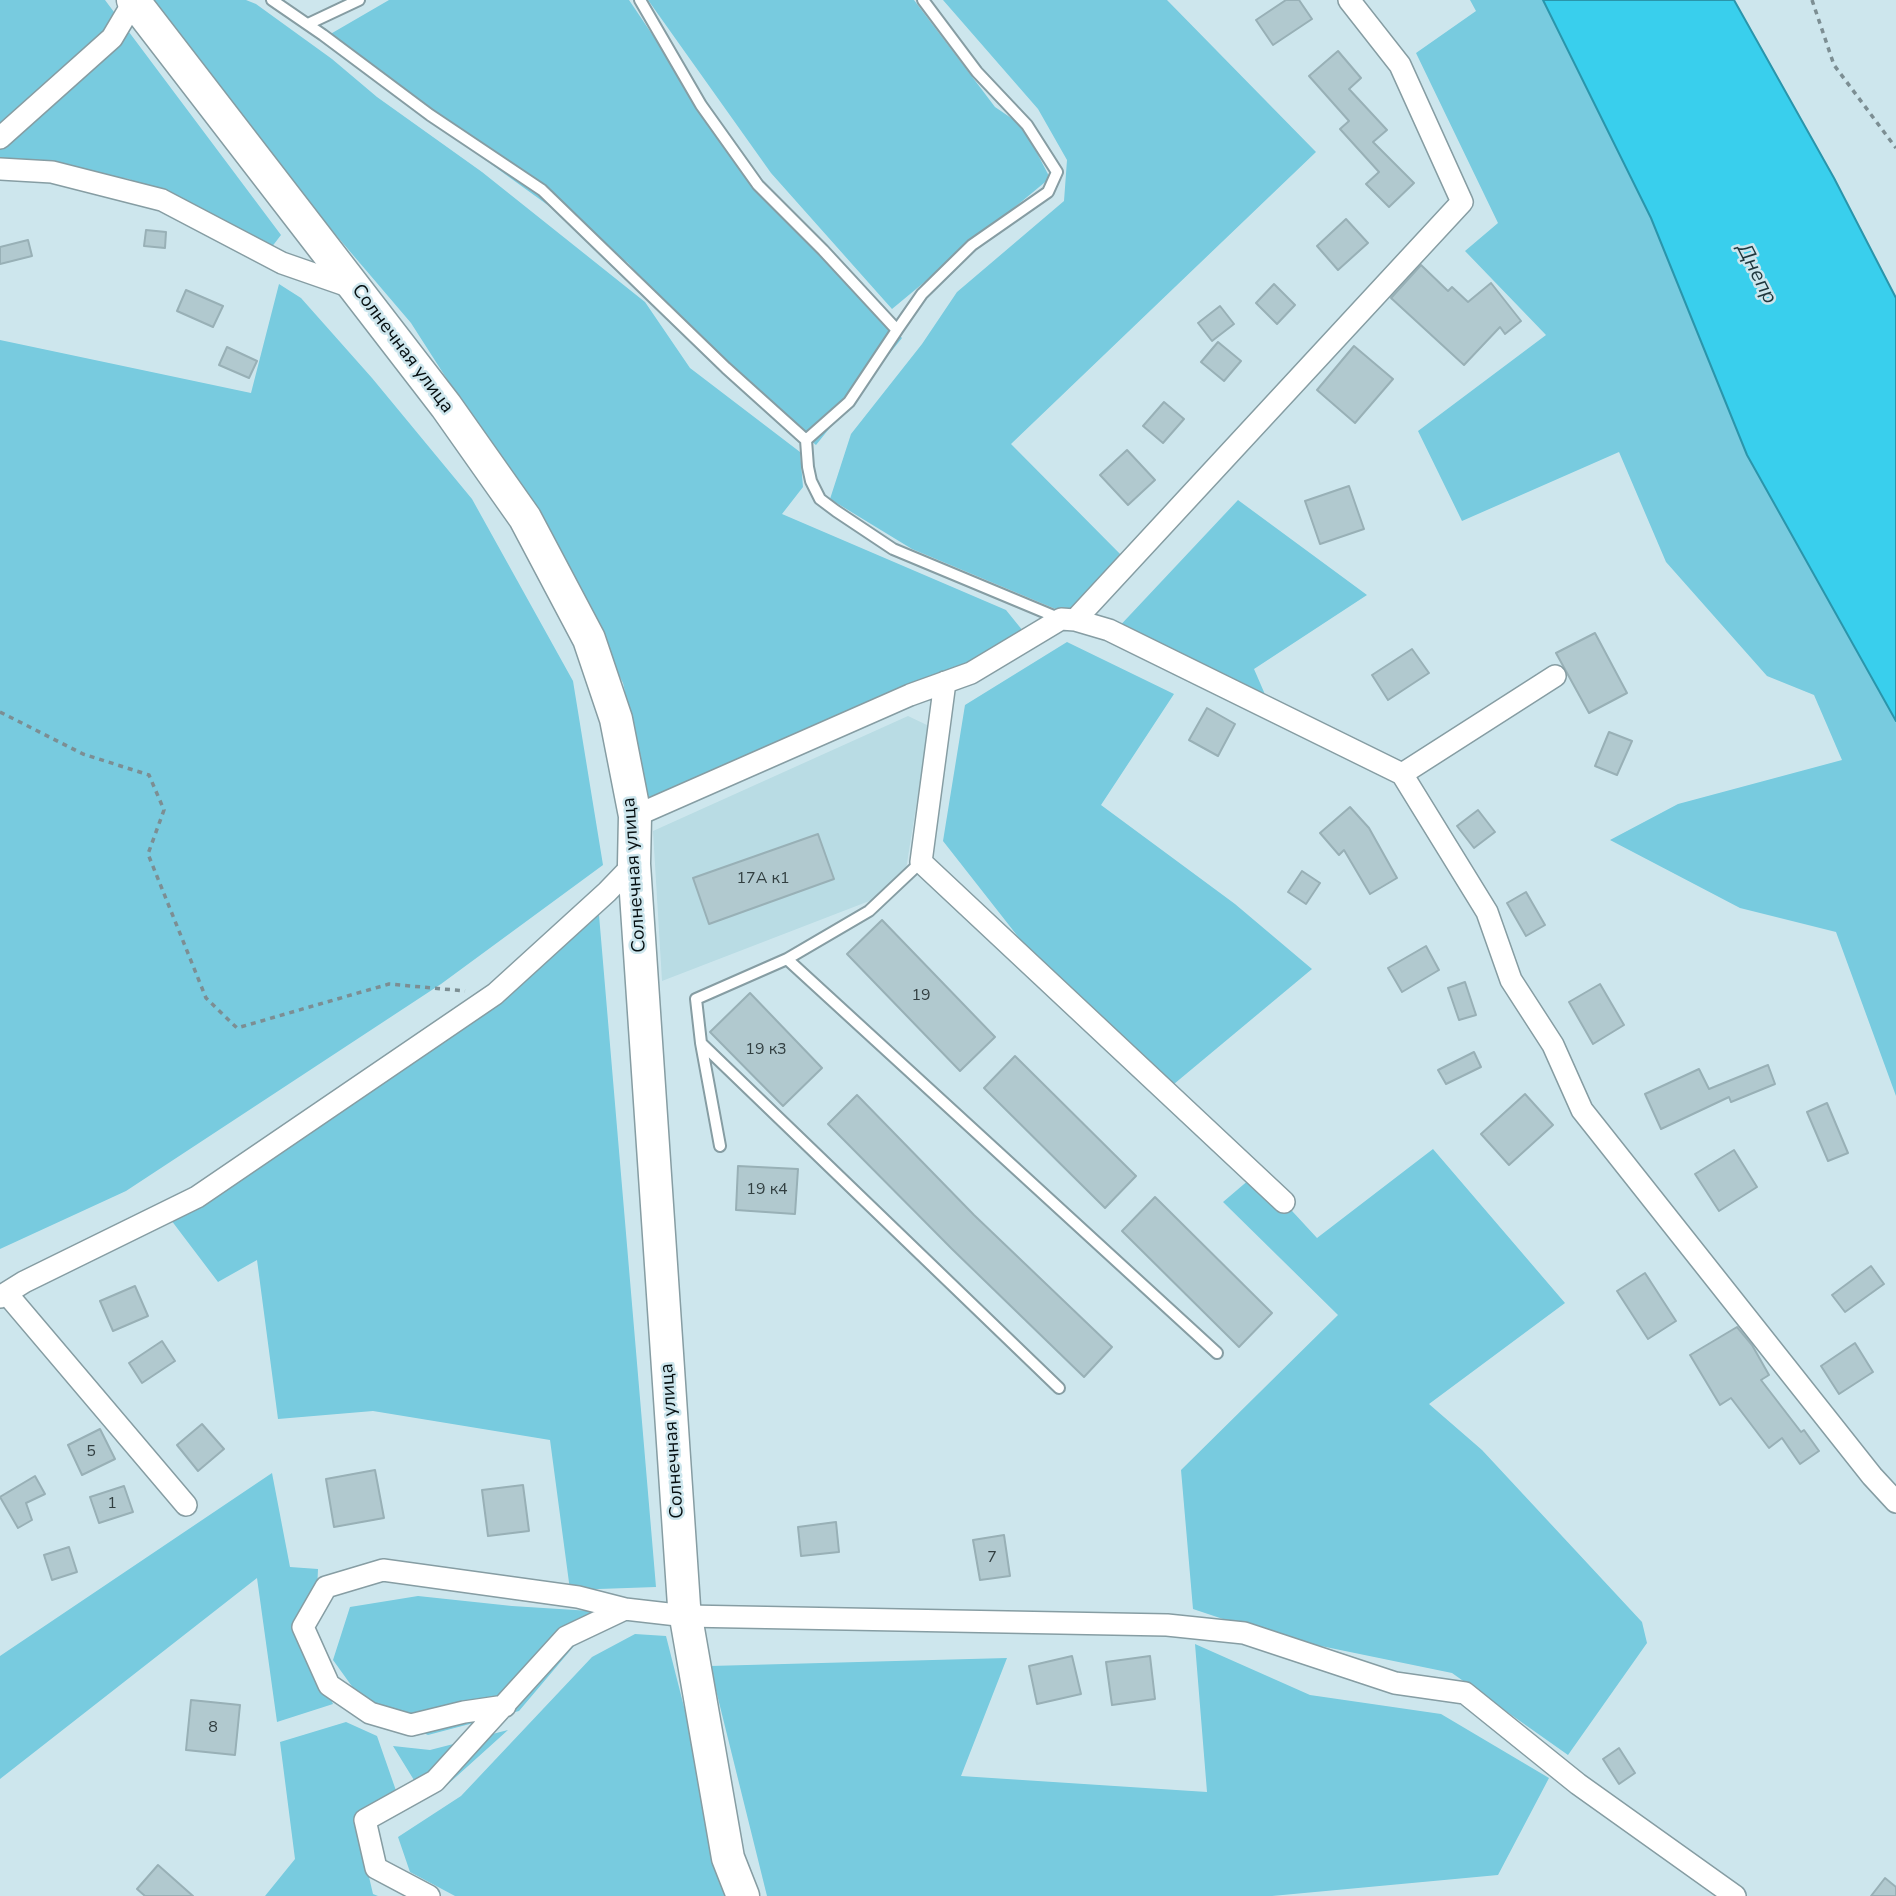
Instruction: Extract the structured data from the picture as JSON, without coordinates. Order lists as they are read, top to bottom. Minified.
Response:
{"streets":{"street":["Солнечная улица"]},"water":["Днепр"],"house_numbers":["17А к1","19","19 к3","19 к4","5","1","7","8"]}
